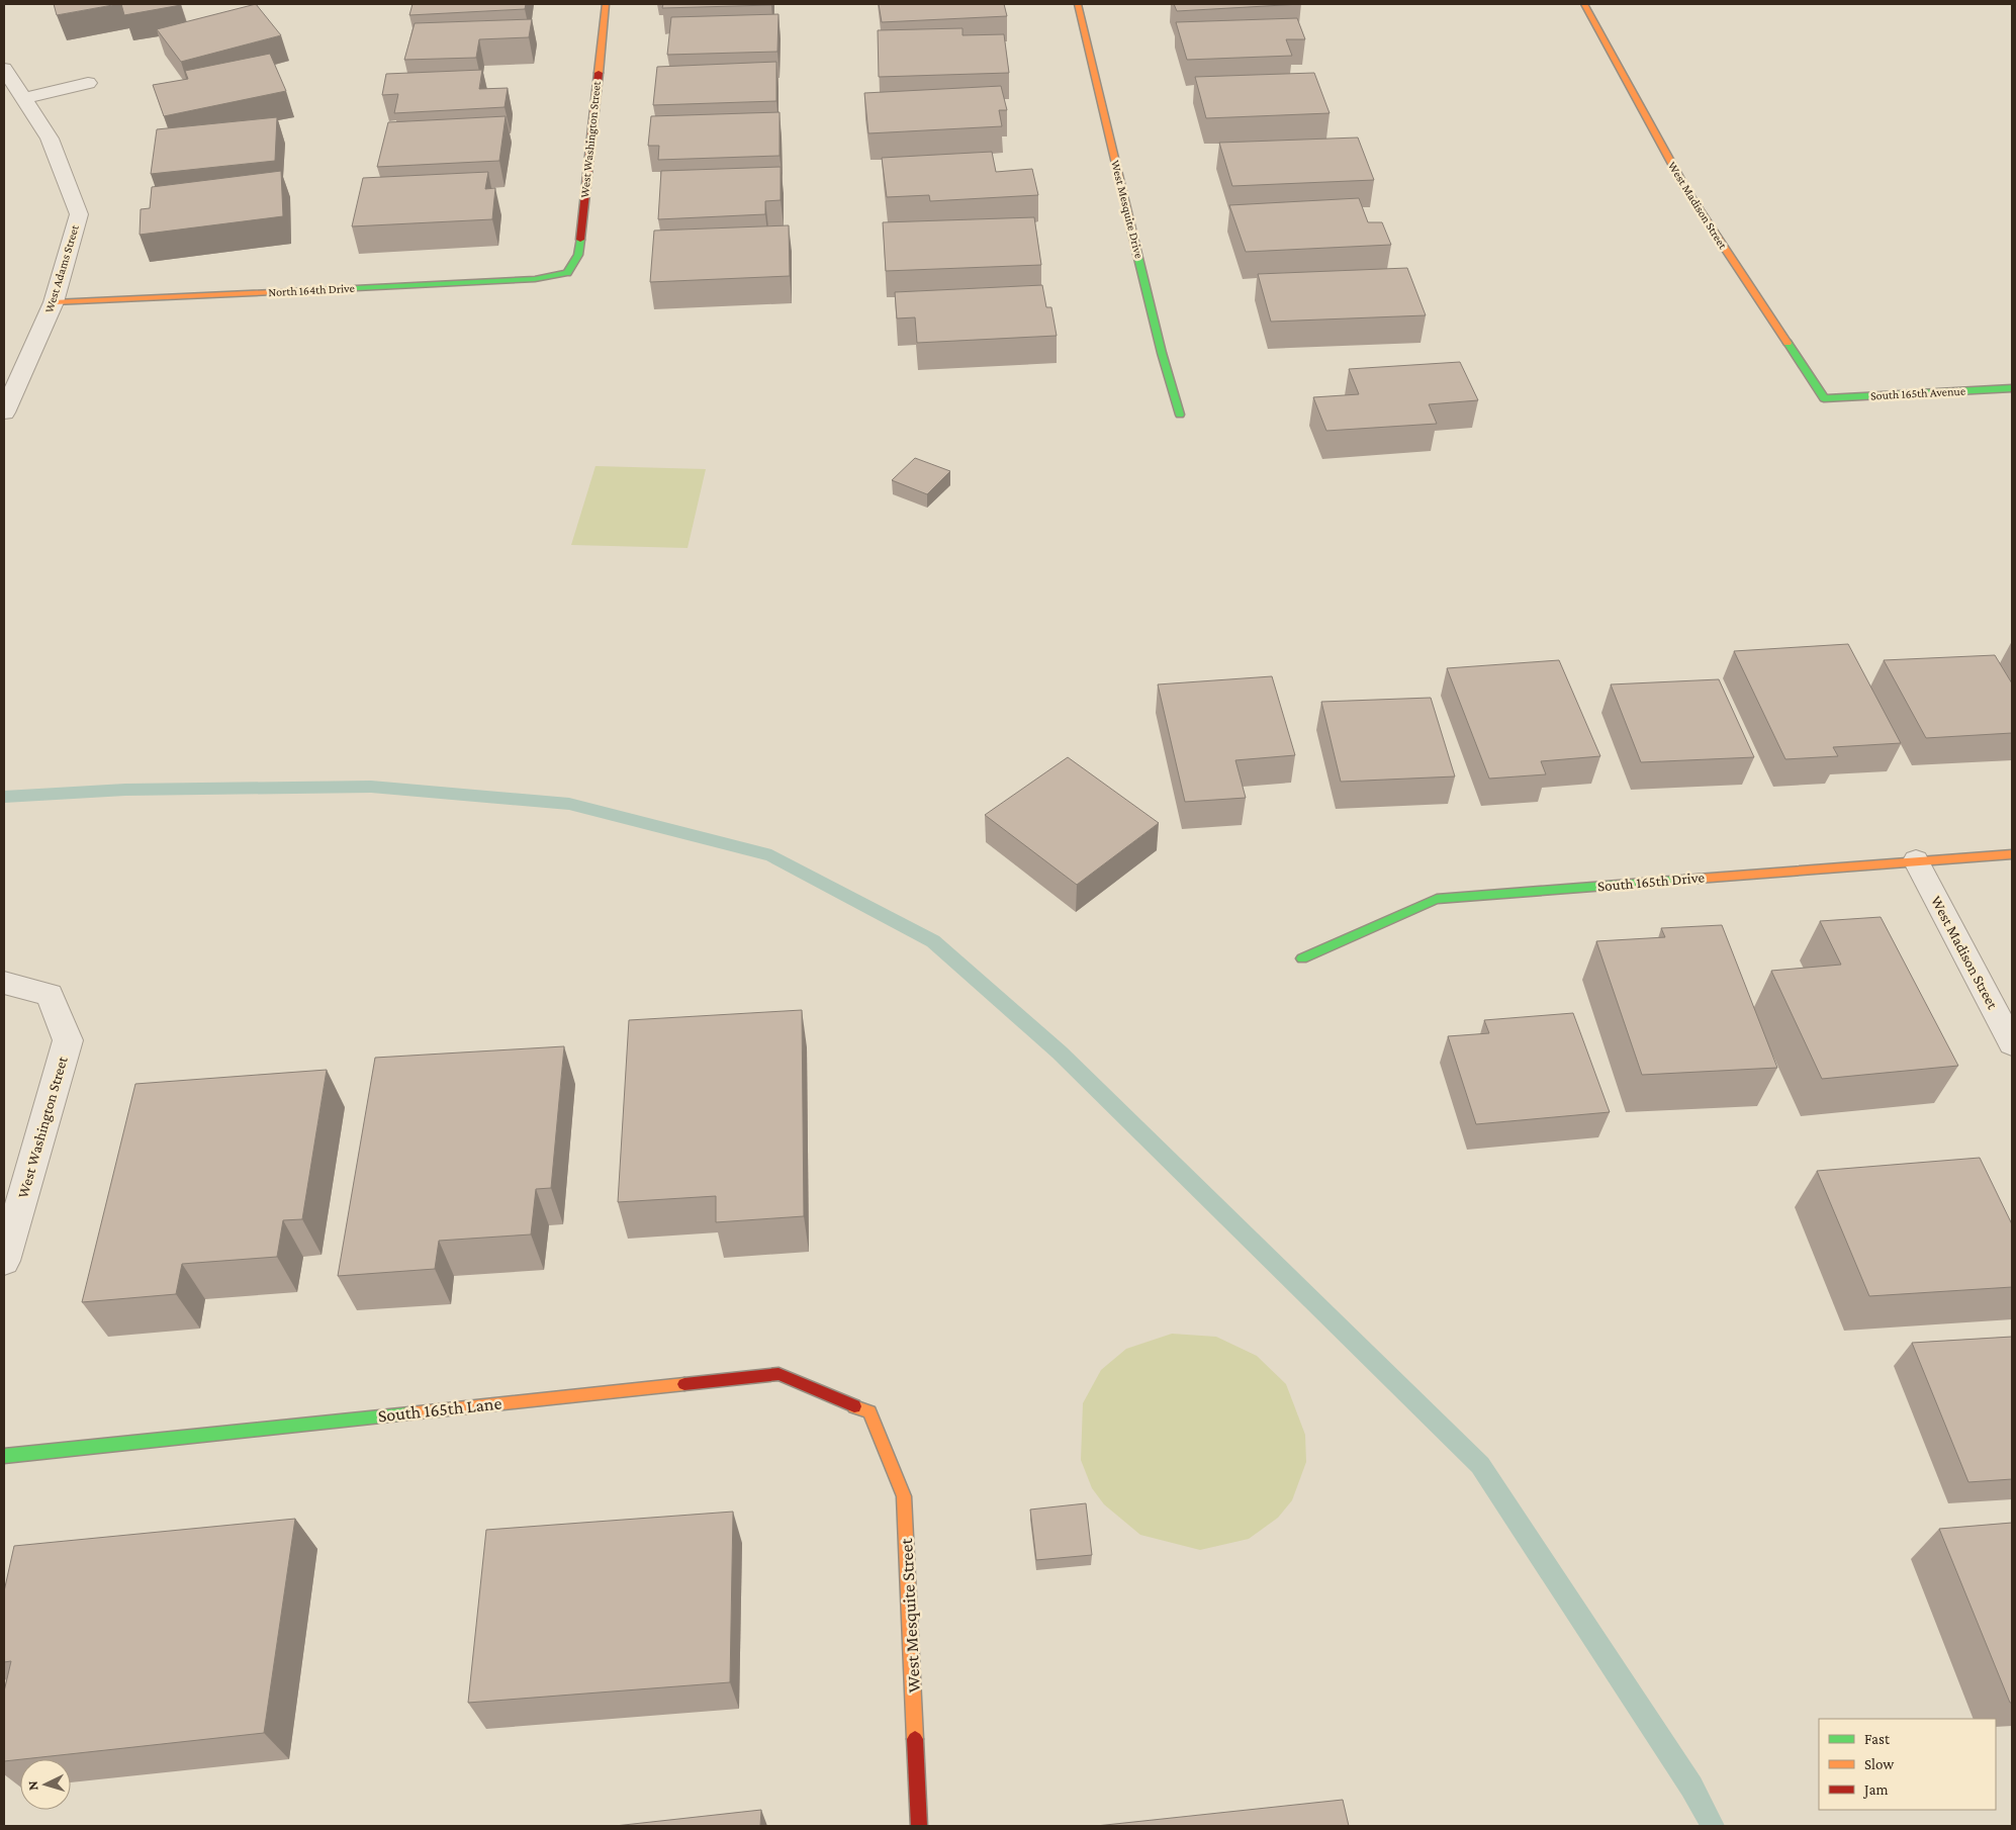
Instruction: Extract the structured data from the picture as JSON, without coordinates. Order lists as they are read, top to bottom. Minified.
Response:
{"streets":{"street":["West Washington Street","West Madison Street","West Mesquite Drive","West Adams Street","North 164th Drive","South 165th Avenue","South 165th Drive","South 165th Lane","West Mesquite Street"]},"crossings":[["West Washington Street","North 164th Drive"],["West Madison Street","South 165th Avenue"],["West Madison Street","South 165th Drive"],["West Adams Street","North 164th Drive"],["South 165th Lane","West Mesquite Street"]],"legend":["Fast","Slow","Jam"],"north":"left"}
